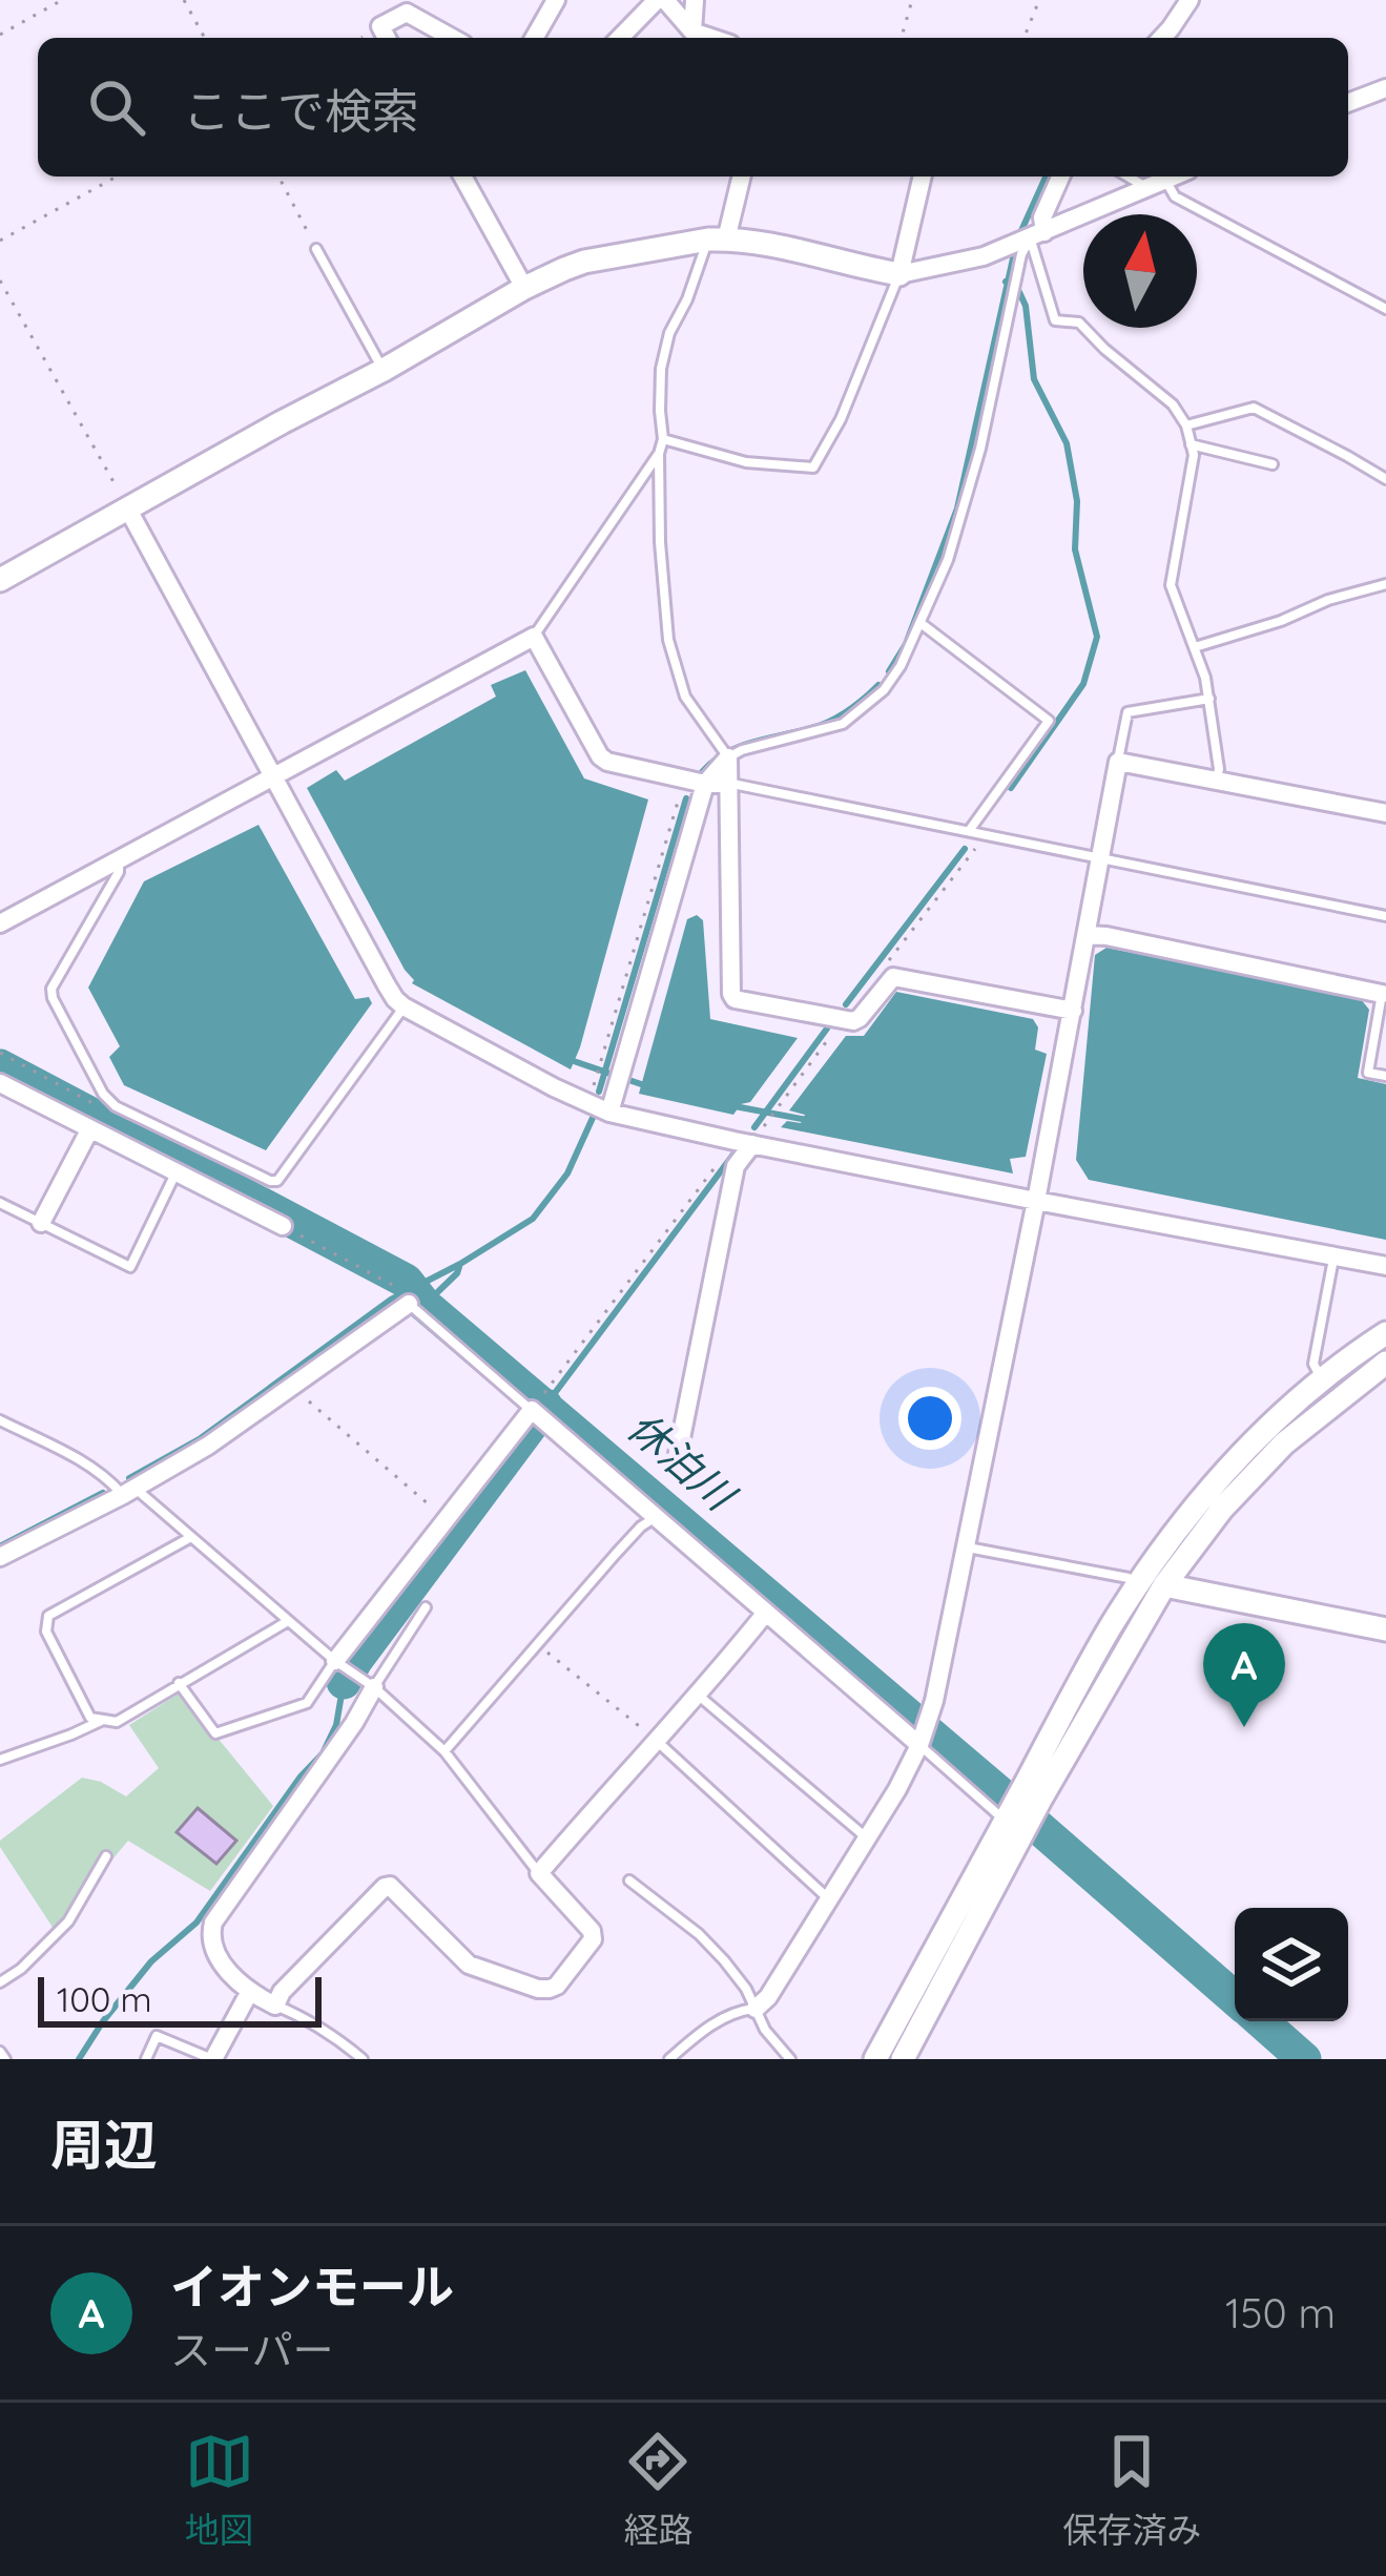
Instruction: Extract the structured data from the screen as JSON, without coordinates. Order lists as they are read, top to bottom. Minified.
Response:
{"water":["休泊川"],"scale_bar":"100 m","north":"top","page":{"search":"ここで検索","pins":"A","scale":"100 m","heading":"周辺","list":[{"mark":"A","name":"イオンモール","note":"スーパー","value":"150 m"}],"nav":["地図","経路","保存済み"]}}
